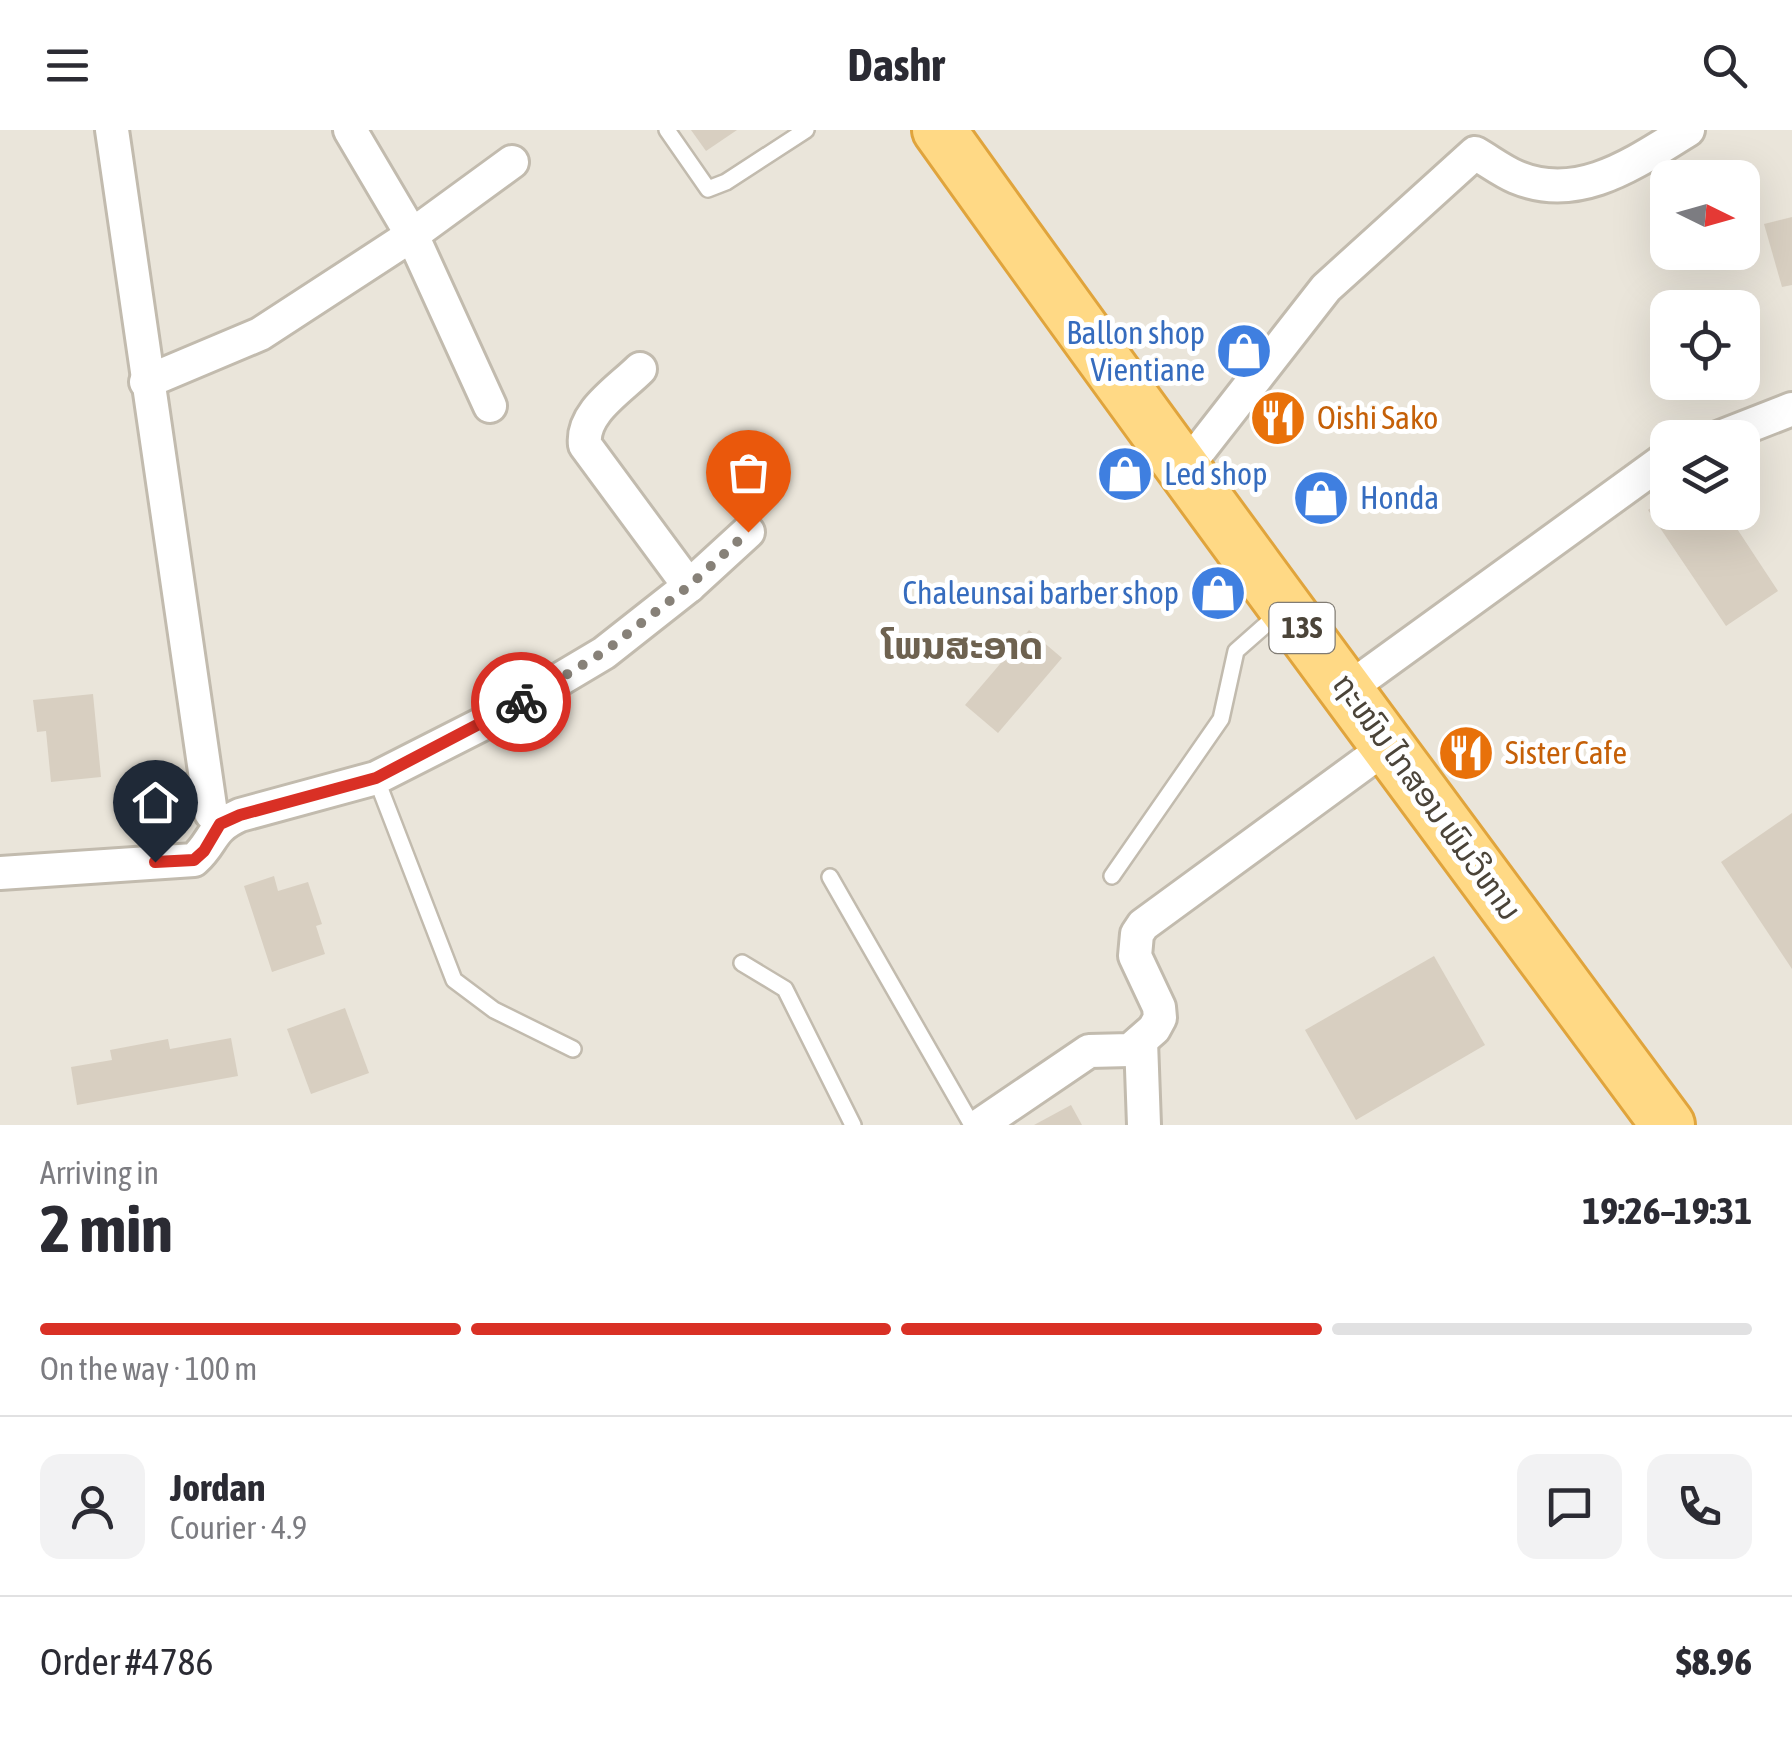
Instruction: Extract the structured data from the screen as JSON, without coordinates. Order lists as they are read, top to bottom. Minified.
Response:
{"streets":{"highway":["13S","ຖະໜົນ ໄກສອນ ພົມວິຫານ"]},"districts":["ໂພນສະອາດ"],"places":{"shop":["Ballon shop Vientiane","Led shop","Honda","Chaleunsai barber shop"],"restaurant":["Oishi Sako","Sister Cafe"]},"north":"right","page":{"header":"Dashr","heading":["2 min","Arriving in","19:26–19:31"],"panel":["Jordan","Courier · 4.9","Order #4786","$8.96"],"bar":"On the way · 100 m"}}
